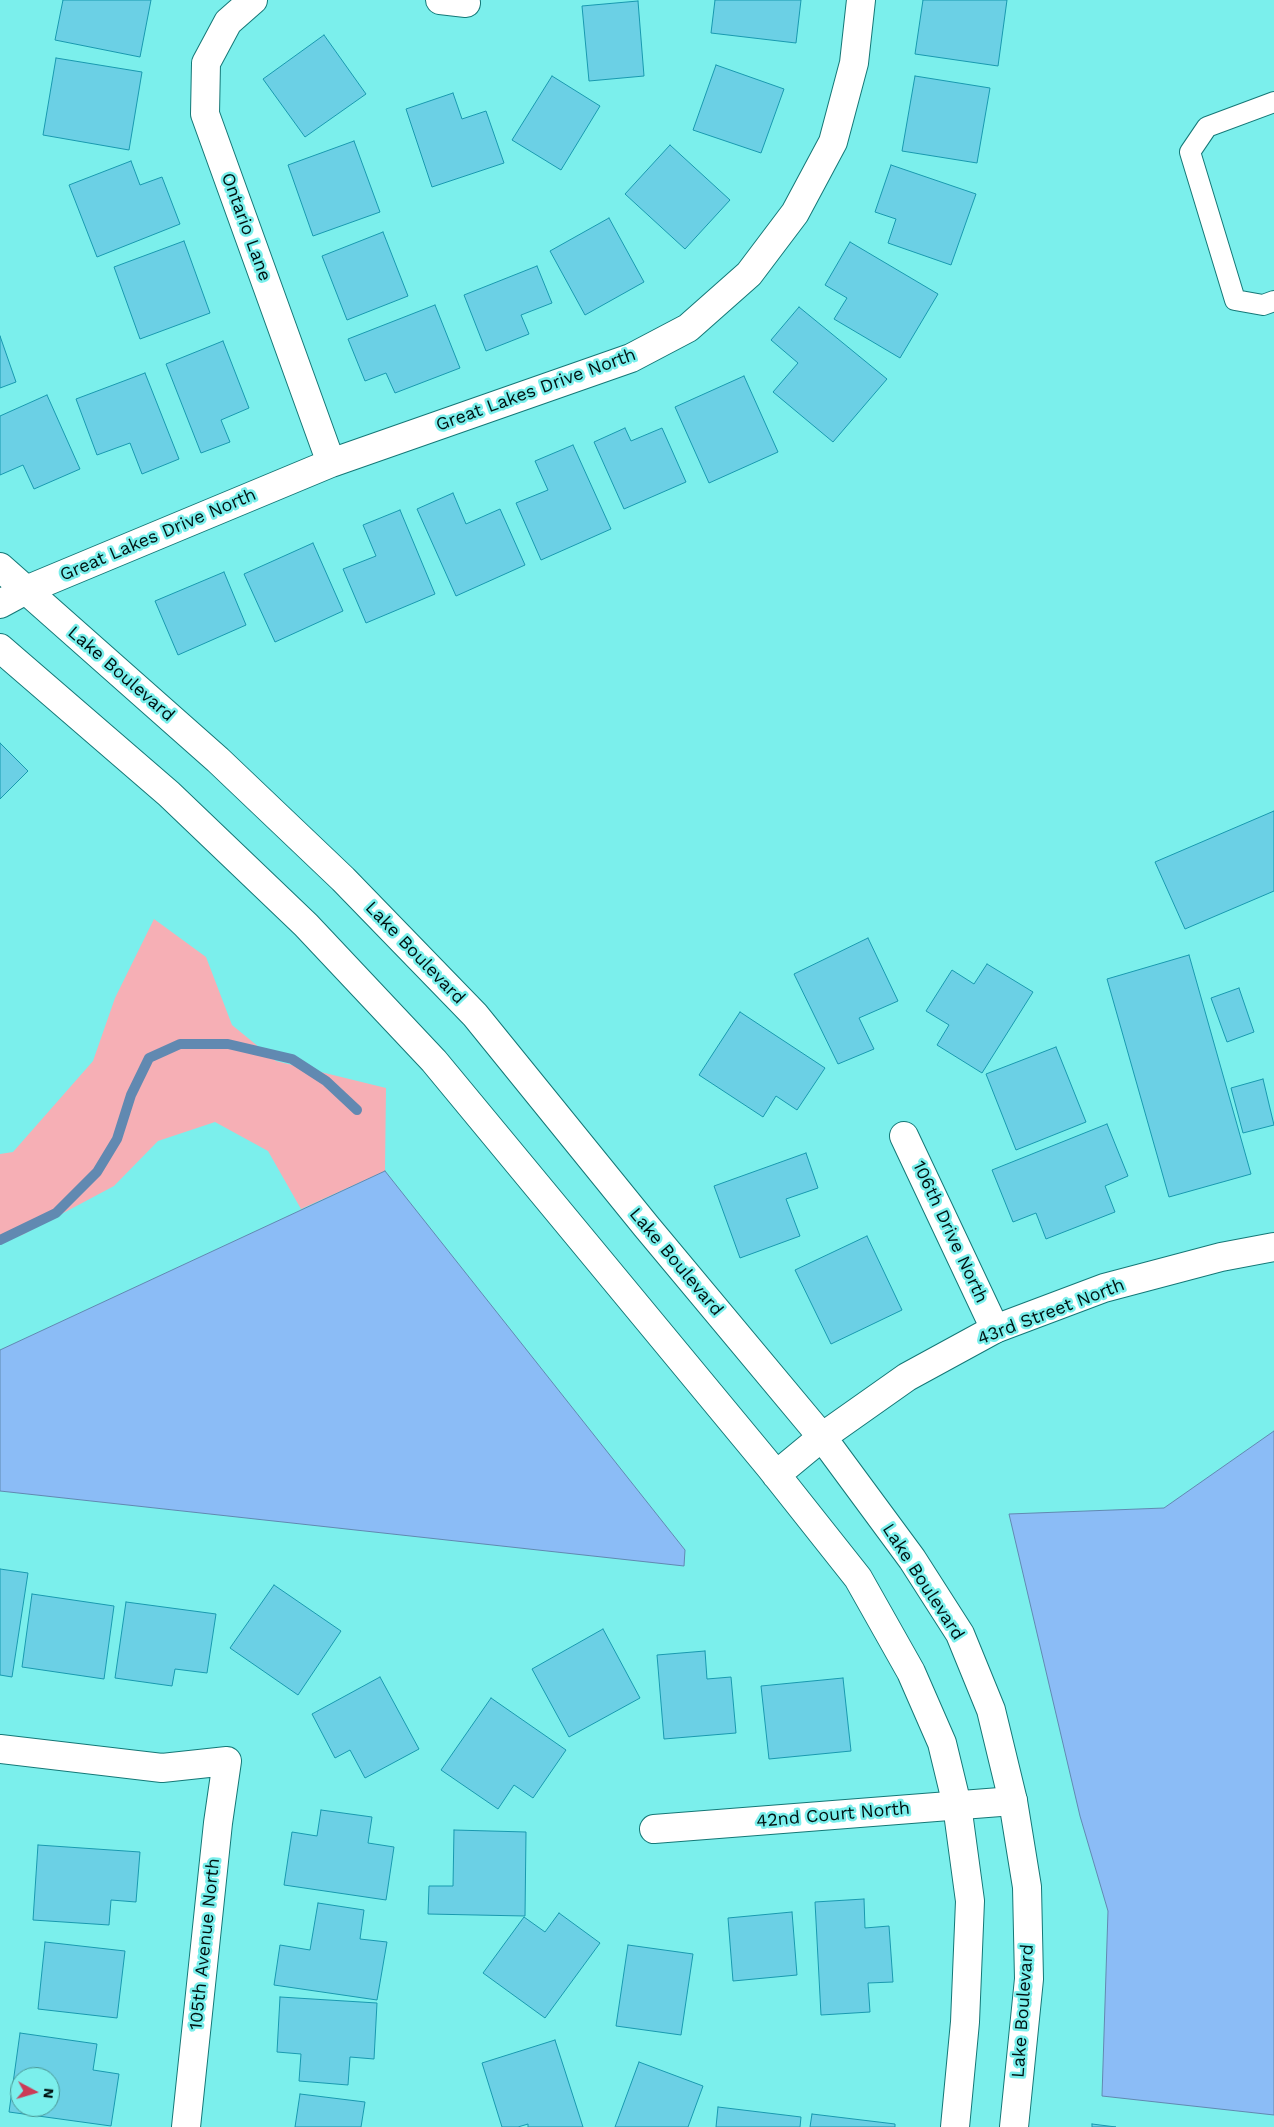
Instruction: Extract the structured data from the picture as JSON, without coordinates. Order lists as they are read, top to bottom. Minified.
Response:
{"streets":{"street":["Ontario Lane","Great Lakes Drive North","Lake Boulevard","106th Drive North","43rd Street North","42nd Court North","105th Avenue North"]},"crossings":[["Ontario Lane","Great Lakes Drive North"],["Great Lakes Drive North","Lake Boulevard"],["Lake Boulevard","43rd Street North"],["Lake Boulevard","42nd Court North"],["106th Drive North","43rd Street North"]],"north":"right"}
